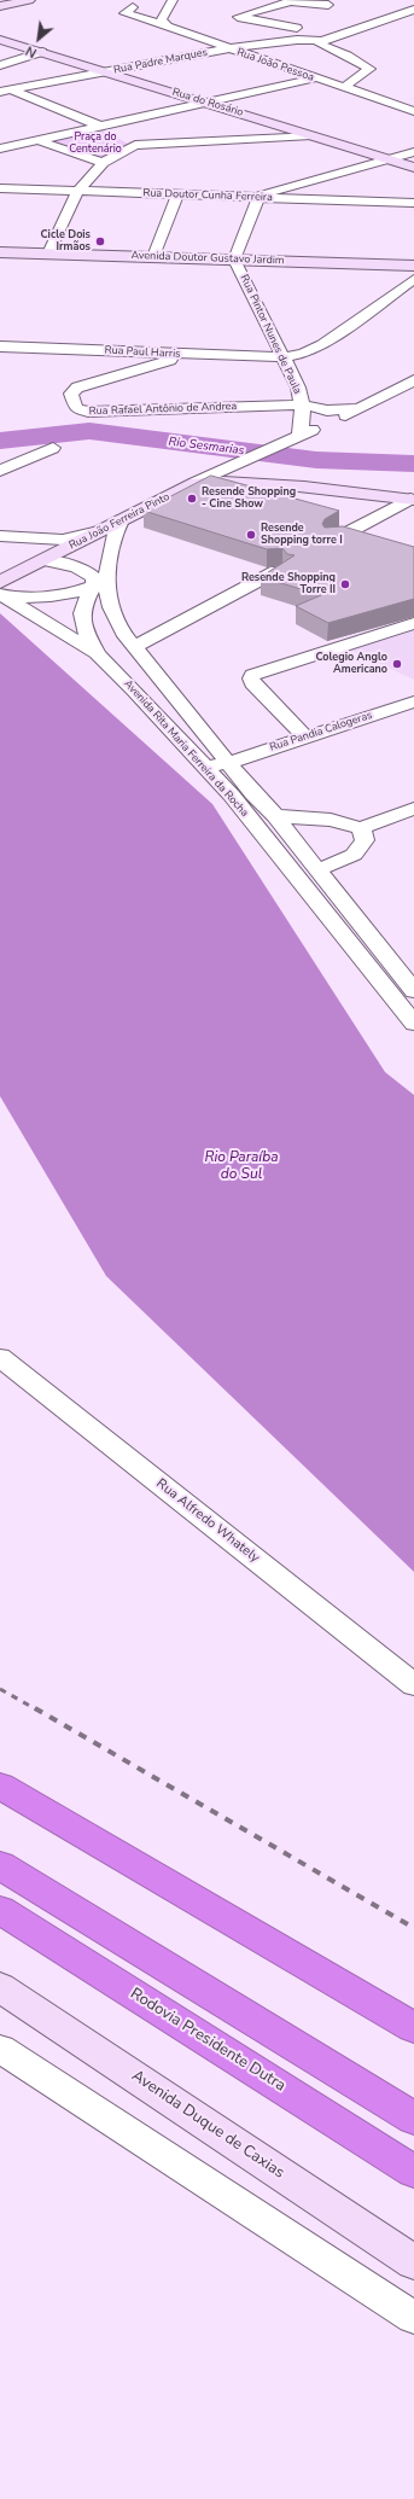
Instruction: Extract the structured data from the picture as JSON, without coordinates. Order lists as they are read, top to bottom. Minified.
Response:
{"streets":{"highway":["Rodovia Presidente Dutra"],"main road":["Rua do Rosário","Avenida Doutor Gustavo Jardim","Rua João Ferreira Pinto","Avenida Duque de Caxias"],"street":["Rua Padre Marques","Rua João Pessoa","Rua Doutor Cunha Ferreira","Rua Pintor Nunes de Paula","Rua Paul Harris","Rua Rafael Antônio de Andrea","Rua Pandia Calogeras","Avenida Rita Maria Ferreira da Rocha","Rua Alfredo Whately"]},"crossings":[["Rua Padre Marques","Rua João Pessoa"],["Rua Padre Marques","Rua do Rosário"],["Avenida Doutor Gustavo Jardim","Rua Pintor Nunes de Paula"],["Rua Pintor Nunes de Paula","Rua Paul Harris"],["Rua Pintor Nunes de Paula","Rua Rafael Antônio de Andrea"],["Rua Paul Harris","Rua Rafael Antônio de Andrea"],["Rua João Ferreira Pinto","Avenida Rita Maria Ferreira da Rocha"],["Rua Pandia Calogeras","Avenida Rita Maria Ferreira da Rocha"]],"water":["Rio Sesmarias","Rio Paraíba do Sul"],"parks":["Praça do Centenário"],"places":["Cicle Dois Irmãos","Resende Shopping - Cine Show","Resende Shopping torre I","Resende Shopping Torre II","Colegio Anglo Americano"],"north":"bottom left"}
